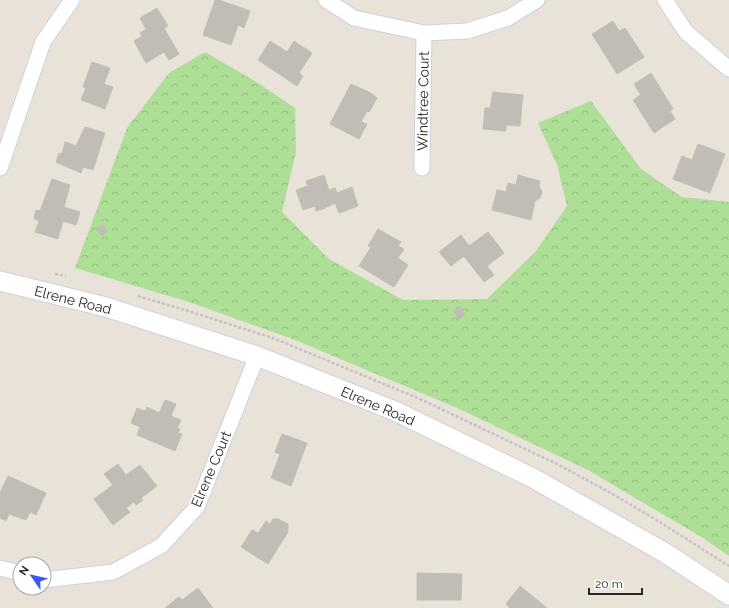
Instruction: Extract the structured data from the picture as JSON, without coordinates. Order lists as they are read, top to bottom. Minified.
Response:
{"streets":{"street":["Windtree Court","Elrene Road","Elrene Court"]},"crossings":[["Elrene Road","Elrene Court"]],"scale_bar":"20 m","north":"top left"}
